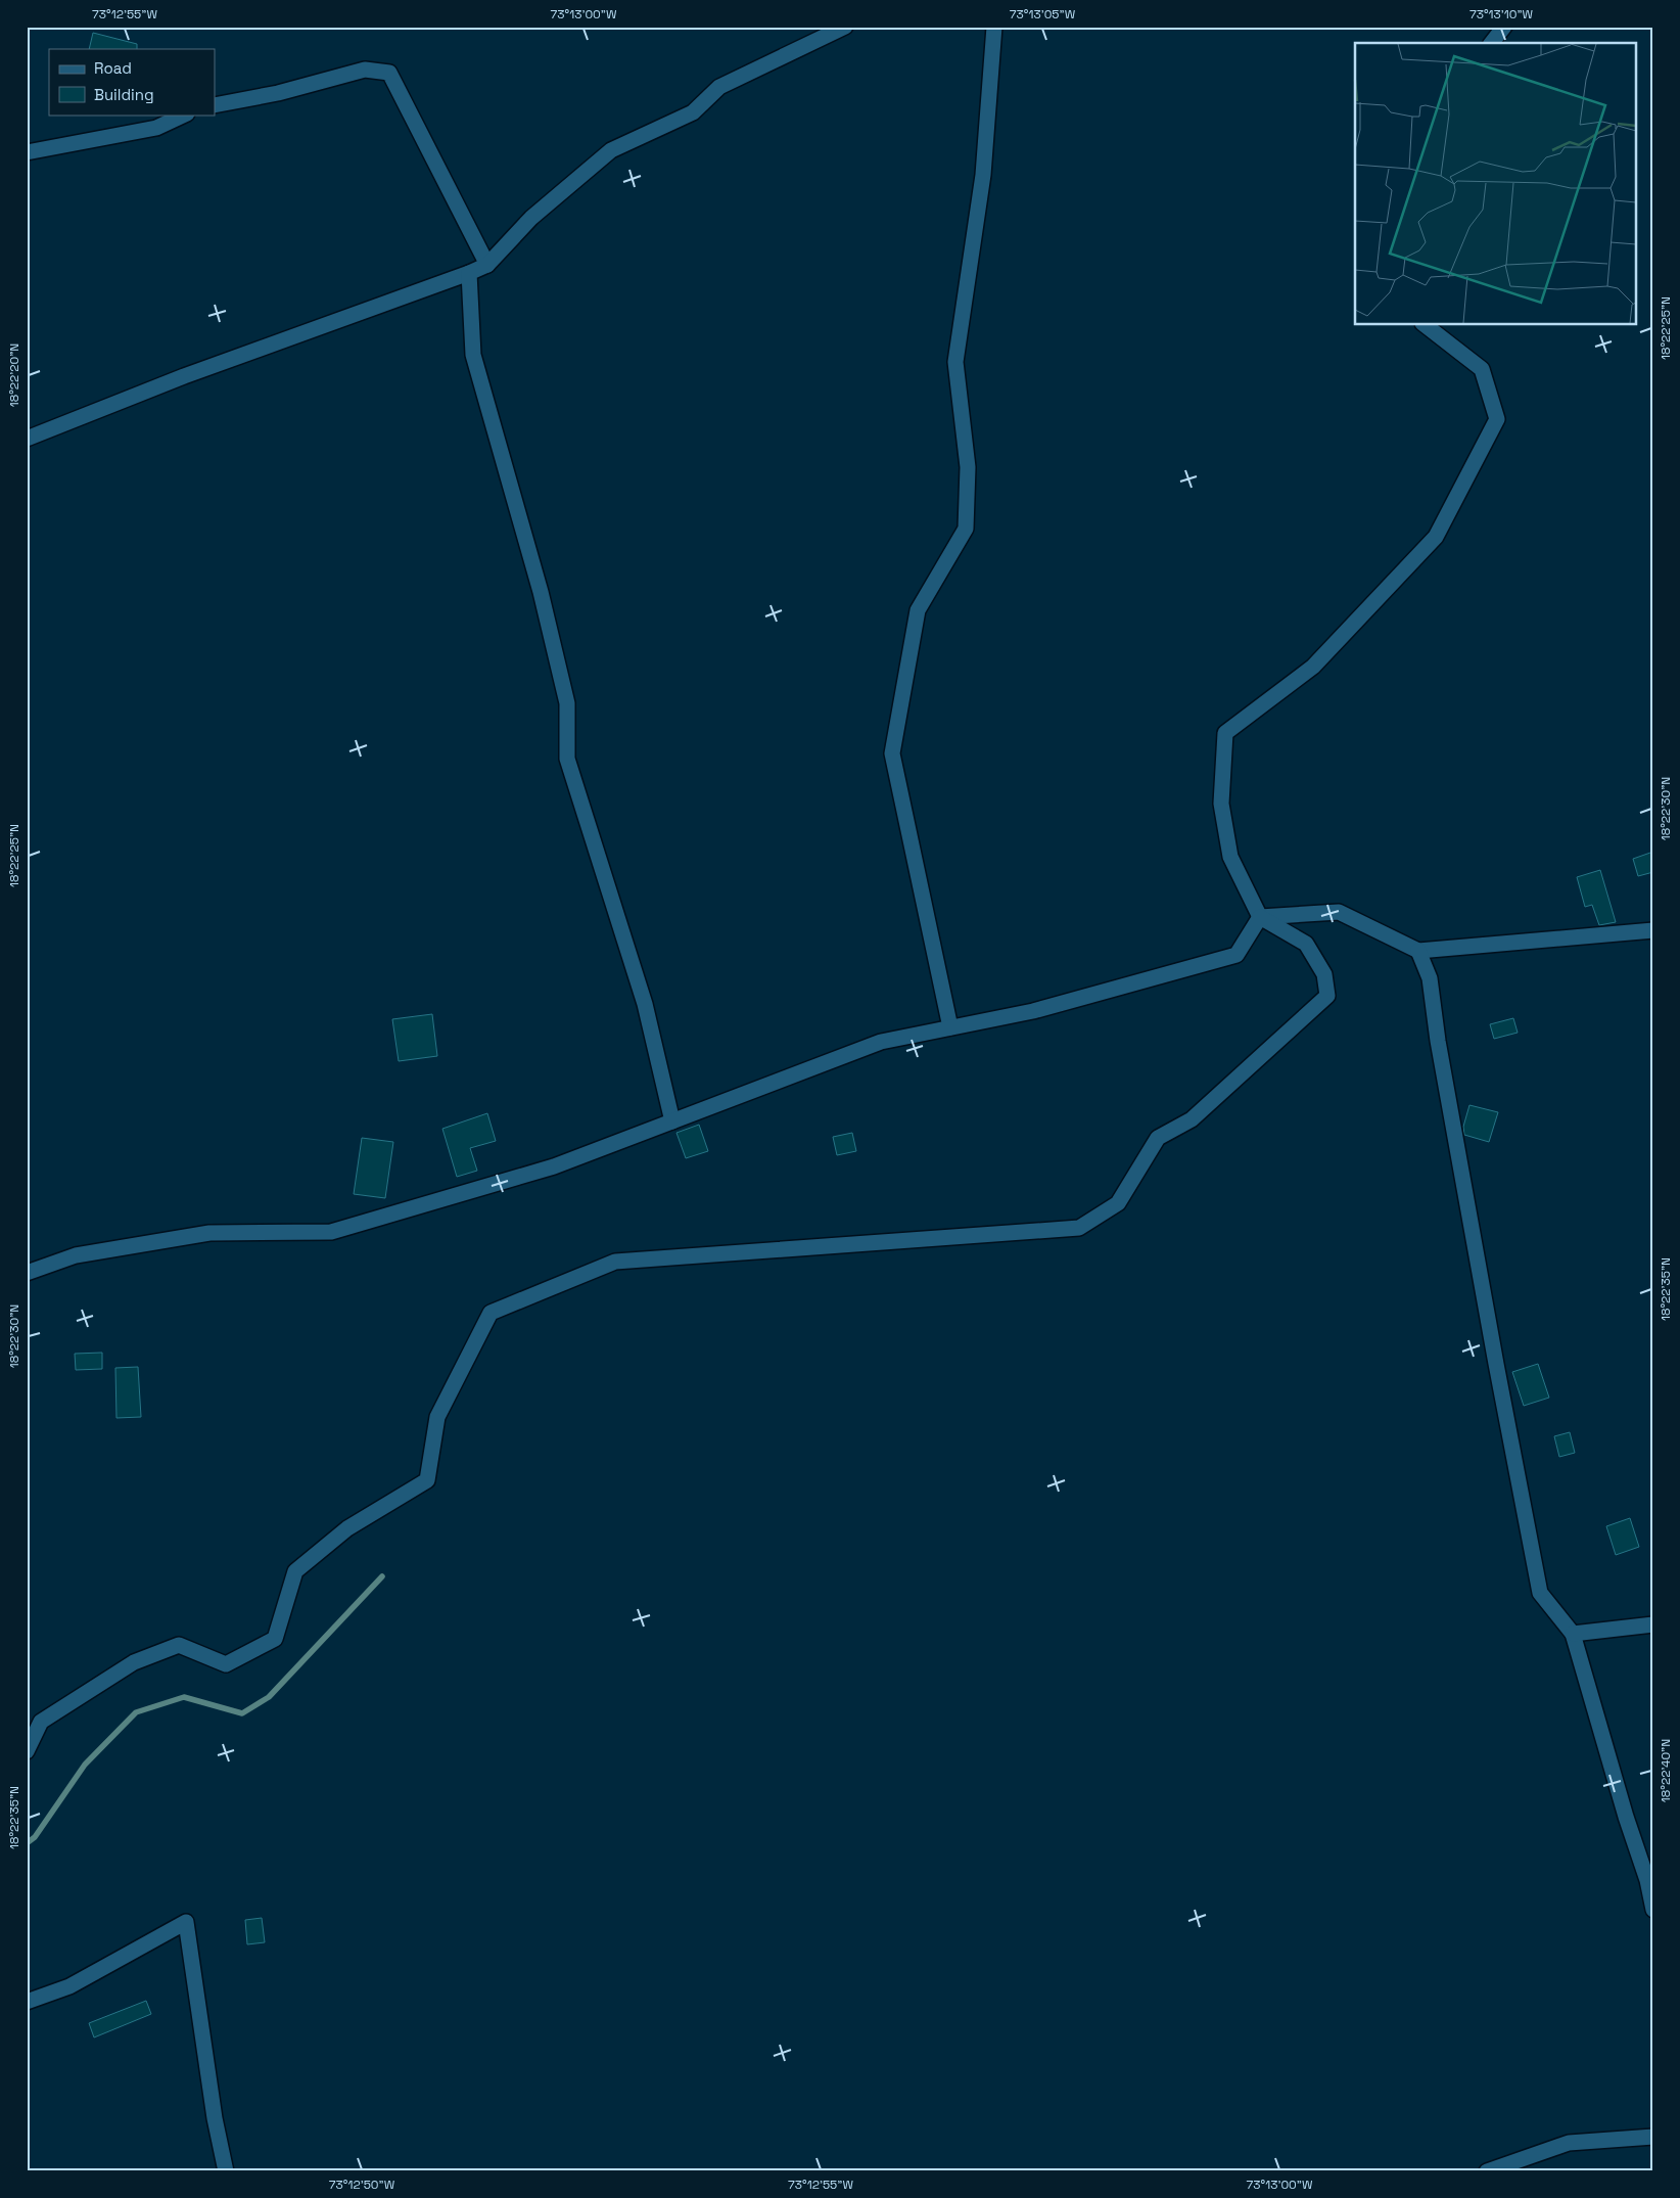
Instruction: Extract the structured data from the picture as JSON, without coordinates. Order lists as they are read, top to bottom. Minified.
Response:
{"legend":["Road","Building"],"coordinates":["73°12'55\"W","73°13'00\"W","73°13'05\"W","73°13'10\"W","18°22'25\"N","18°22'20\"N","18°22'30\"N","18°22'35\"N","18°22'40\"N","73°12'50\"W"]}
